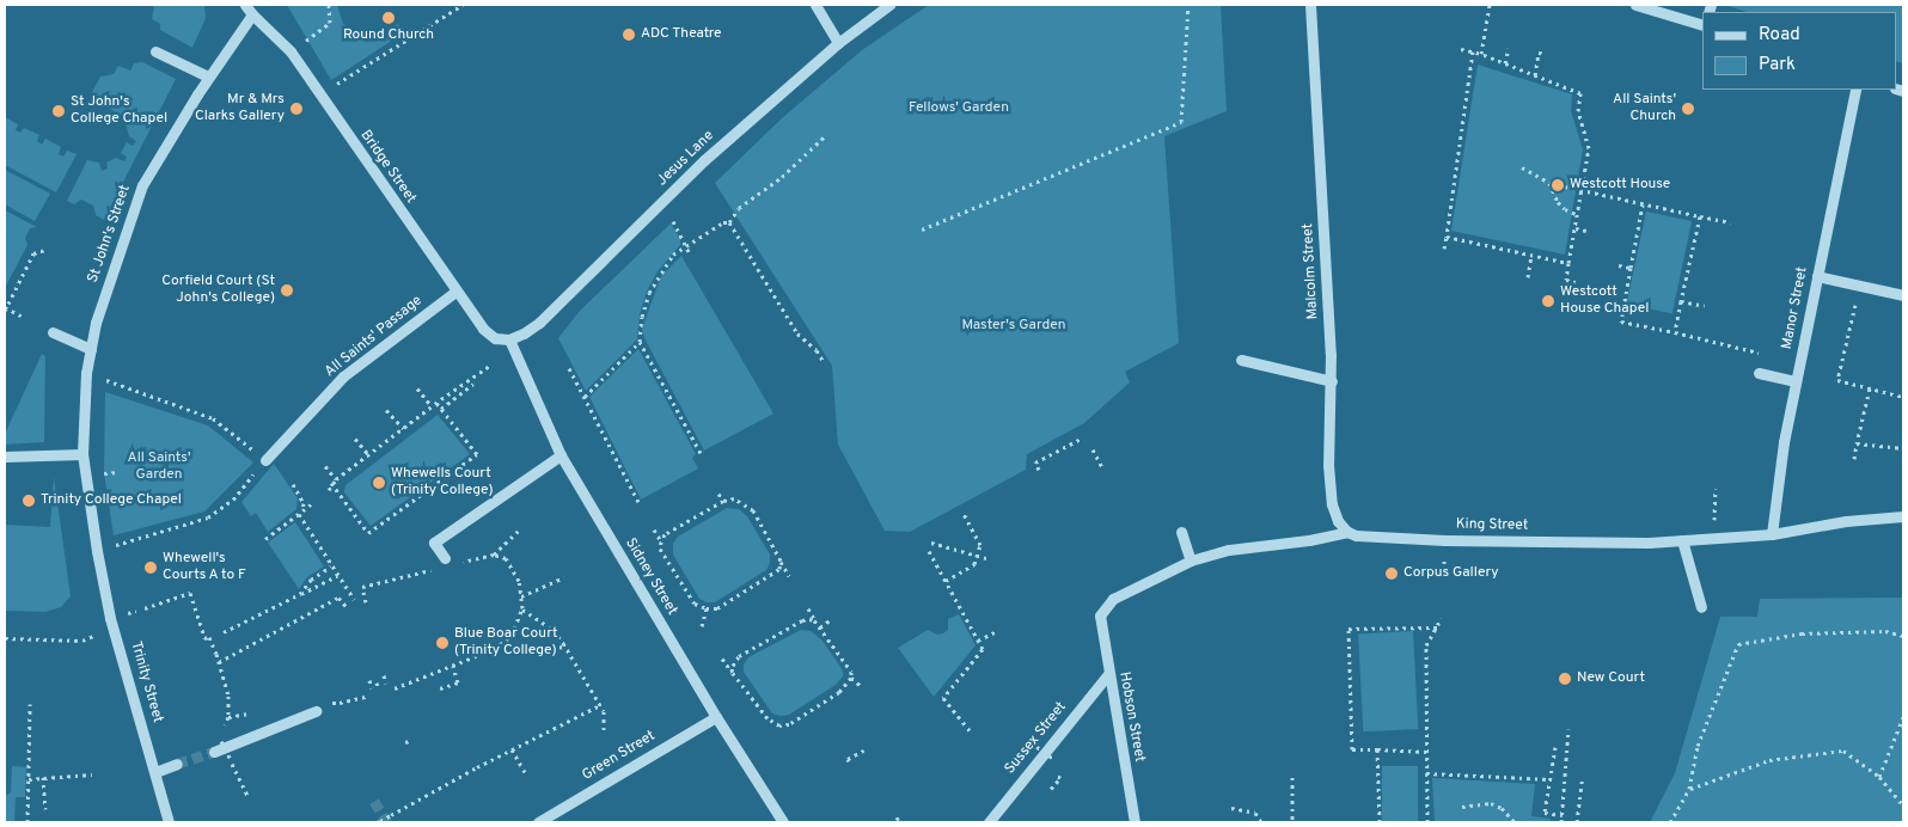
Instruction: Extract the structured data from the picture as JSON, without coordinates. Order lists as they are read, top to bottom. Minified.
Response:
{"streets":{"street":["Jesus Lane","Bridge Street","St John's Street","Malcolm Street","Manor Street","All Saints' Passage","King Street","Sidney Street","Trinity Street","Hobson Street","Sussex Street","Green Street"]},"crossings":[["Jesus Lane","Bridge Street"],["Jesus Lane","Sidney Street"],["Bridge Street","St John's Street"],["Bridge Street","All Saints' Passage"],["Bridge Street","Sidney Street"],["St John's Street","Trinity Street"],["Malcolm Street","King Street"],["Manor Street","King Street"],["King Street","Hobson Street"],["Sidney Street","Green Street"],["Hobson Street","Sussex Street"]],"parks":["Fellows' Garden","Master's Garden","All Saints' Garden"],"places":["Round Church","ADC Theatre","Mr & Mrs Clarks Gallery","All Saints' Church","St John's College Chapel","Westcott House","Corfield Court (St John's College)","Westcott House Chapel","Whewells Court (Trinity College)","Trinity College Chapel","Whewell's Courts A to F","Corpus Gallery","Blue Boar Court (Trinity College)","New Court"],"legend":["Road","Park"]}
